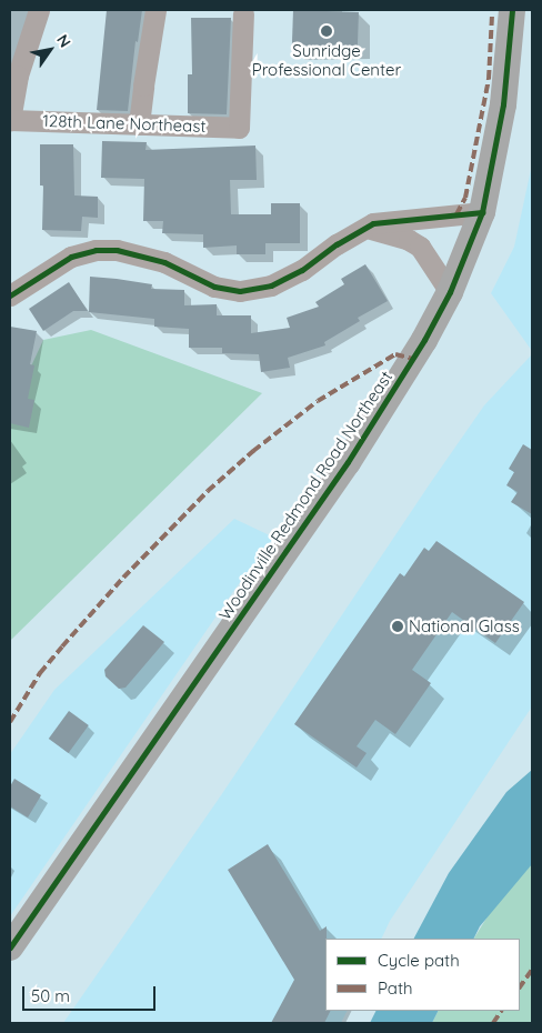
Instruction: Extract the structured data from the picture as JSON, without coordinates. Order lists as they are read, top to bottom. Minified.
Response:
{"streets":{"main road":["Woodinville Redmond Road Northeast"],"street":["128th Lane Northeast"]},"places":["Sunridge Professional Center","National Glass"],"legend":["Cycle path","Path"],"scale_bar":"50 m","north":"top right"}
